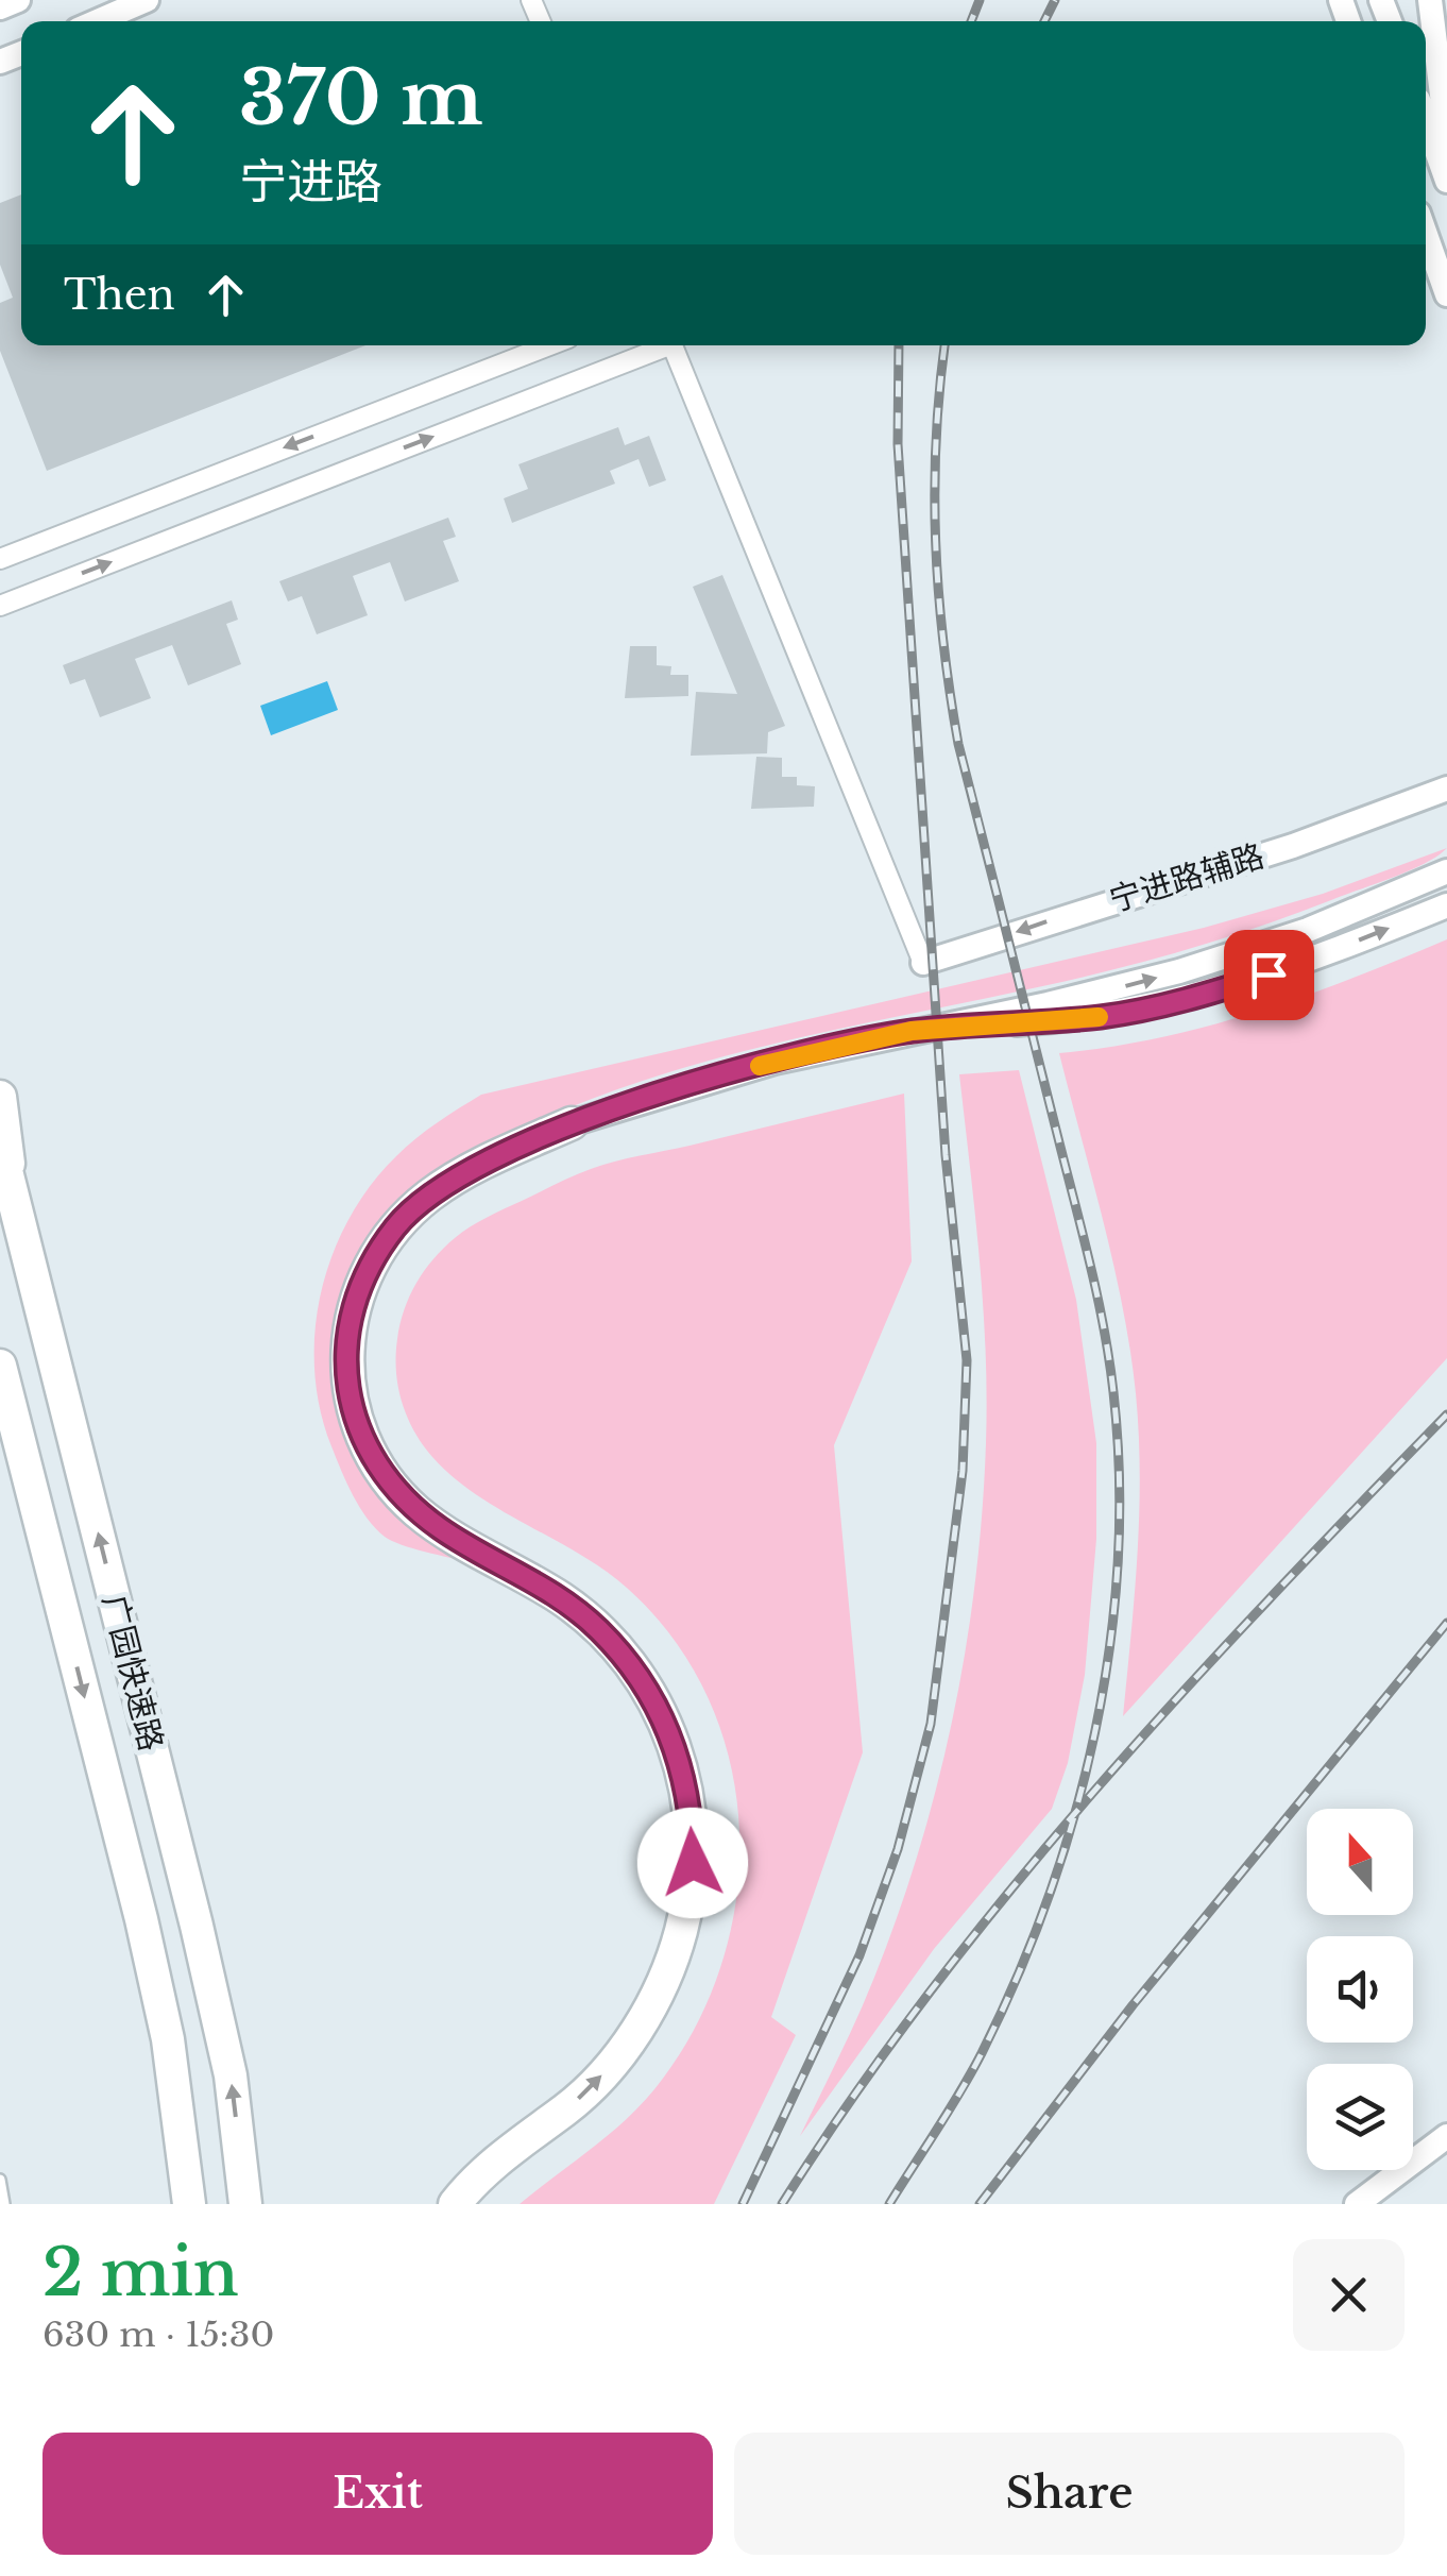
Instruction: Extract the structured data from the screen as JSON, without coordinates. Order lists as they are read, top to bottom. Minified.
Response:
{"streets":{"highway":["广园快速路"],"street":["宁进路辅路"]},"north":"top","page":{"turn":["370 m","宁进路"],"then":"Then","heading":["2 min","630 m · 15:30"],"buttons":["Exit","Share"]}}
